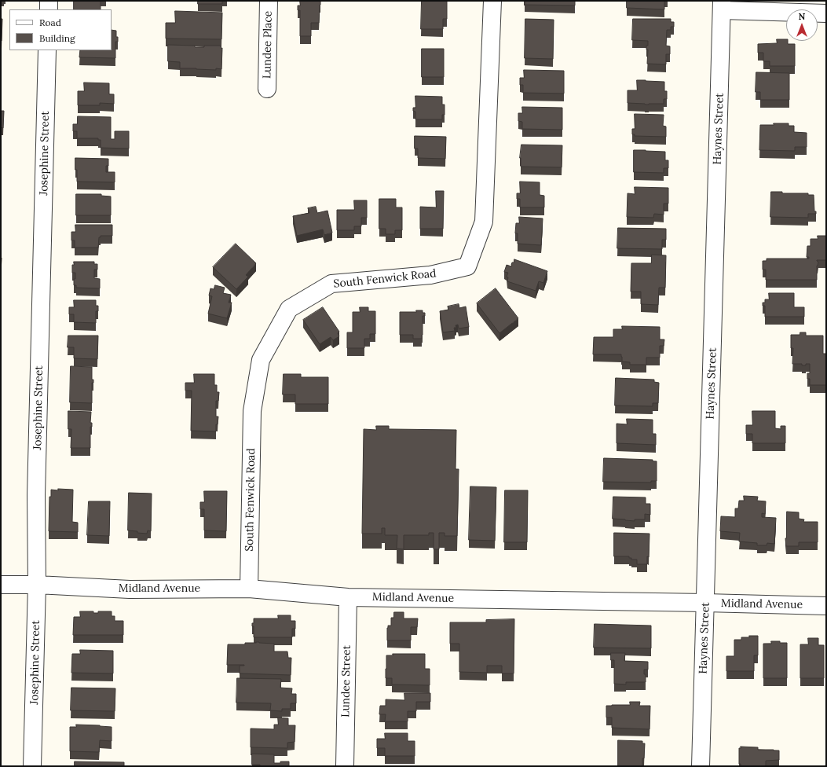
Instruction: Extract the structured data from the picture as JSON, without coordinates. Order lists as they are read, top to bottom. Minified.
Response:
{"streets":{"street":["Lundee Place","Haynes Street","Josephine Street","South Fenwick Road","Midland Avenue","Lundee Street"]},"crossings":[["Haynes Street","Midland Avenue"],["Josephine Street","Midland Avenue"],["South Fenwick Road","Midland Avenue"],["Midland Avenue","Lundee Street"]],"legend":["Road","Building"],"north":"top"}
